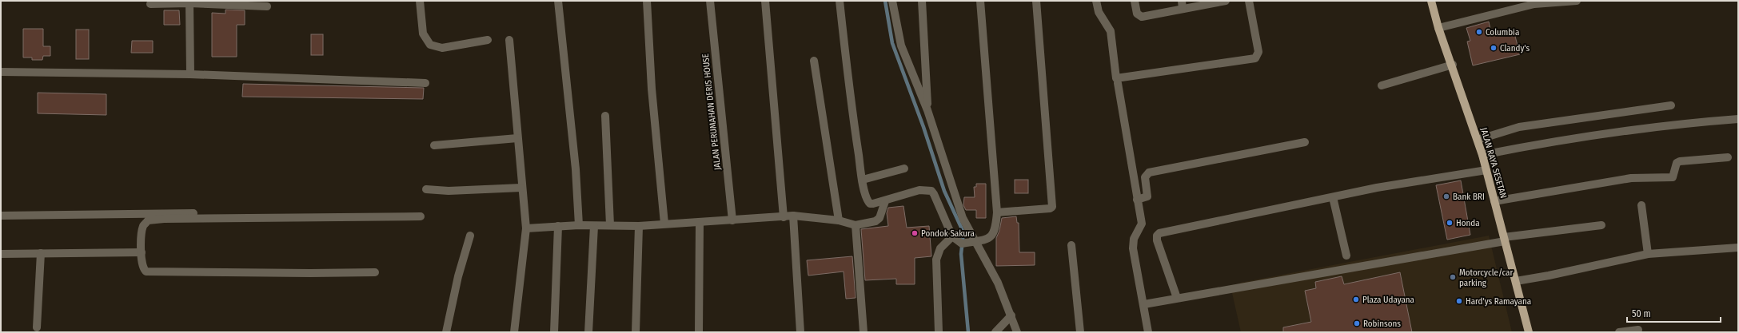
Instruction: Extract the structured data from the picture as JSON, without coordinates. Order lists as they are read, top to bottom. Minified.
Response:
{"streets":{"main road":["JALAN RAYA SESETAN"],"street":["JALAN PERUMAHAN DERIS HOUSE"]},"places":["Columbia","Clandy's","Bank BRI","Honda","Pondok Sakura","Motorcycle/car parking","Plaza Udayana","Hard'ys Ramayana","Robinsons"],"scale_bar":"50 m"}
